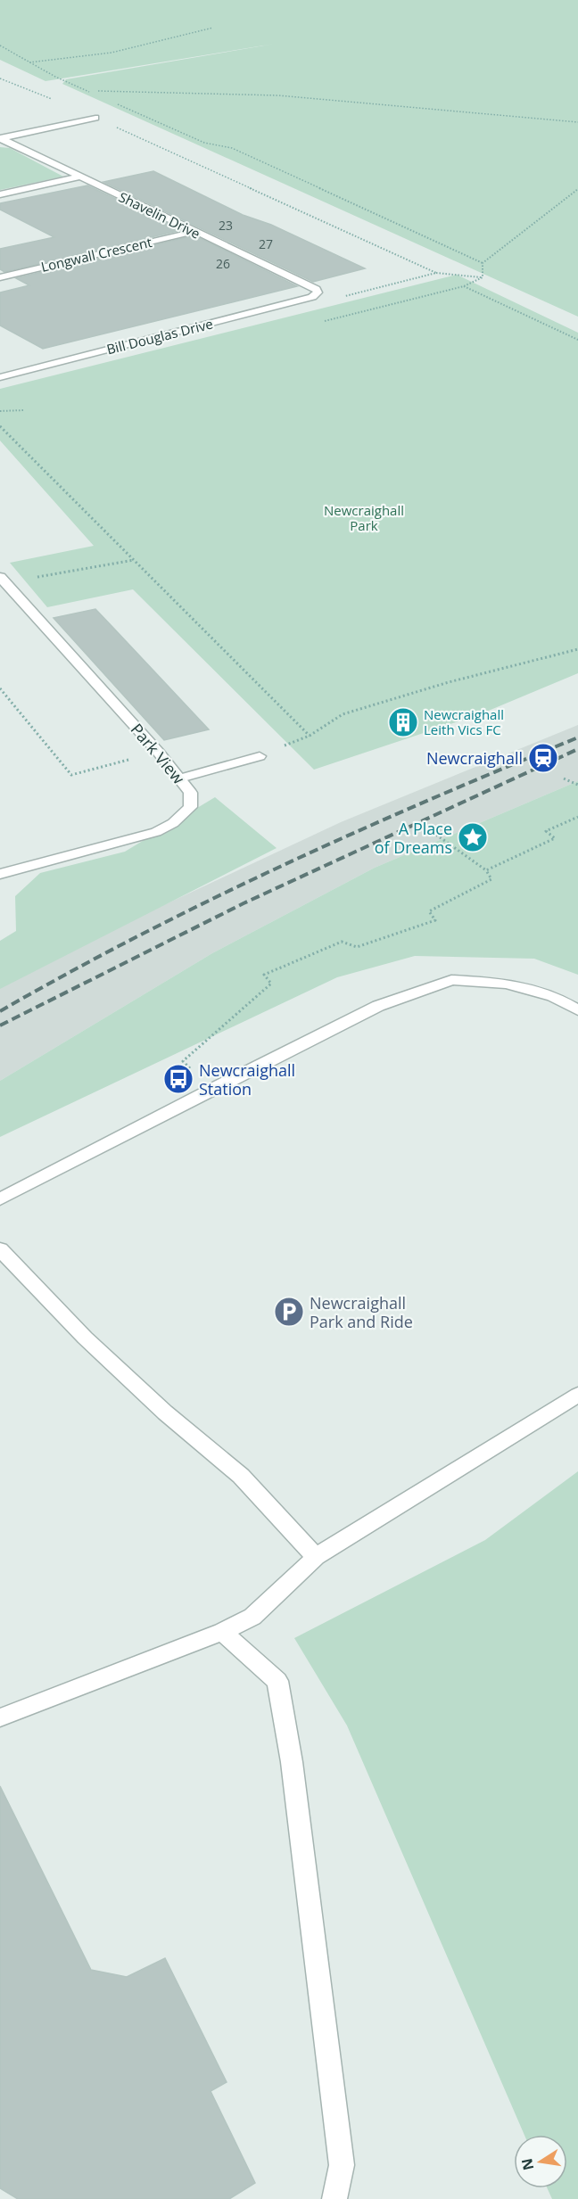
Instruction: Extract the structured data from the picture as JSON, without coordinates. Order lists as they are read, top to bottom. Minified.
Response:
{"streets":{"street":["Shavelin Drive","Longwall Crescent","Bill Douglas Drive","Park View"]},"crossings":[["Shavelin Drive","Longwall Crescent"],["Shavelin Drive","Bill Douglas Drive"]],"parks":["Newcraighall Park"],"places":{"building":["Newcraighall Leith Vics FC"],"station":["Newcraighall"],"place":["A Place of Dreams"],"bus stop":["Newcraighall Station"],"parking":["Newcraighall Park and Ride"]},"house_numbers":["23","27","26"],"north":"left"}
